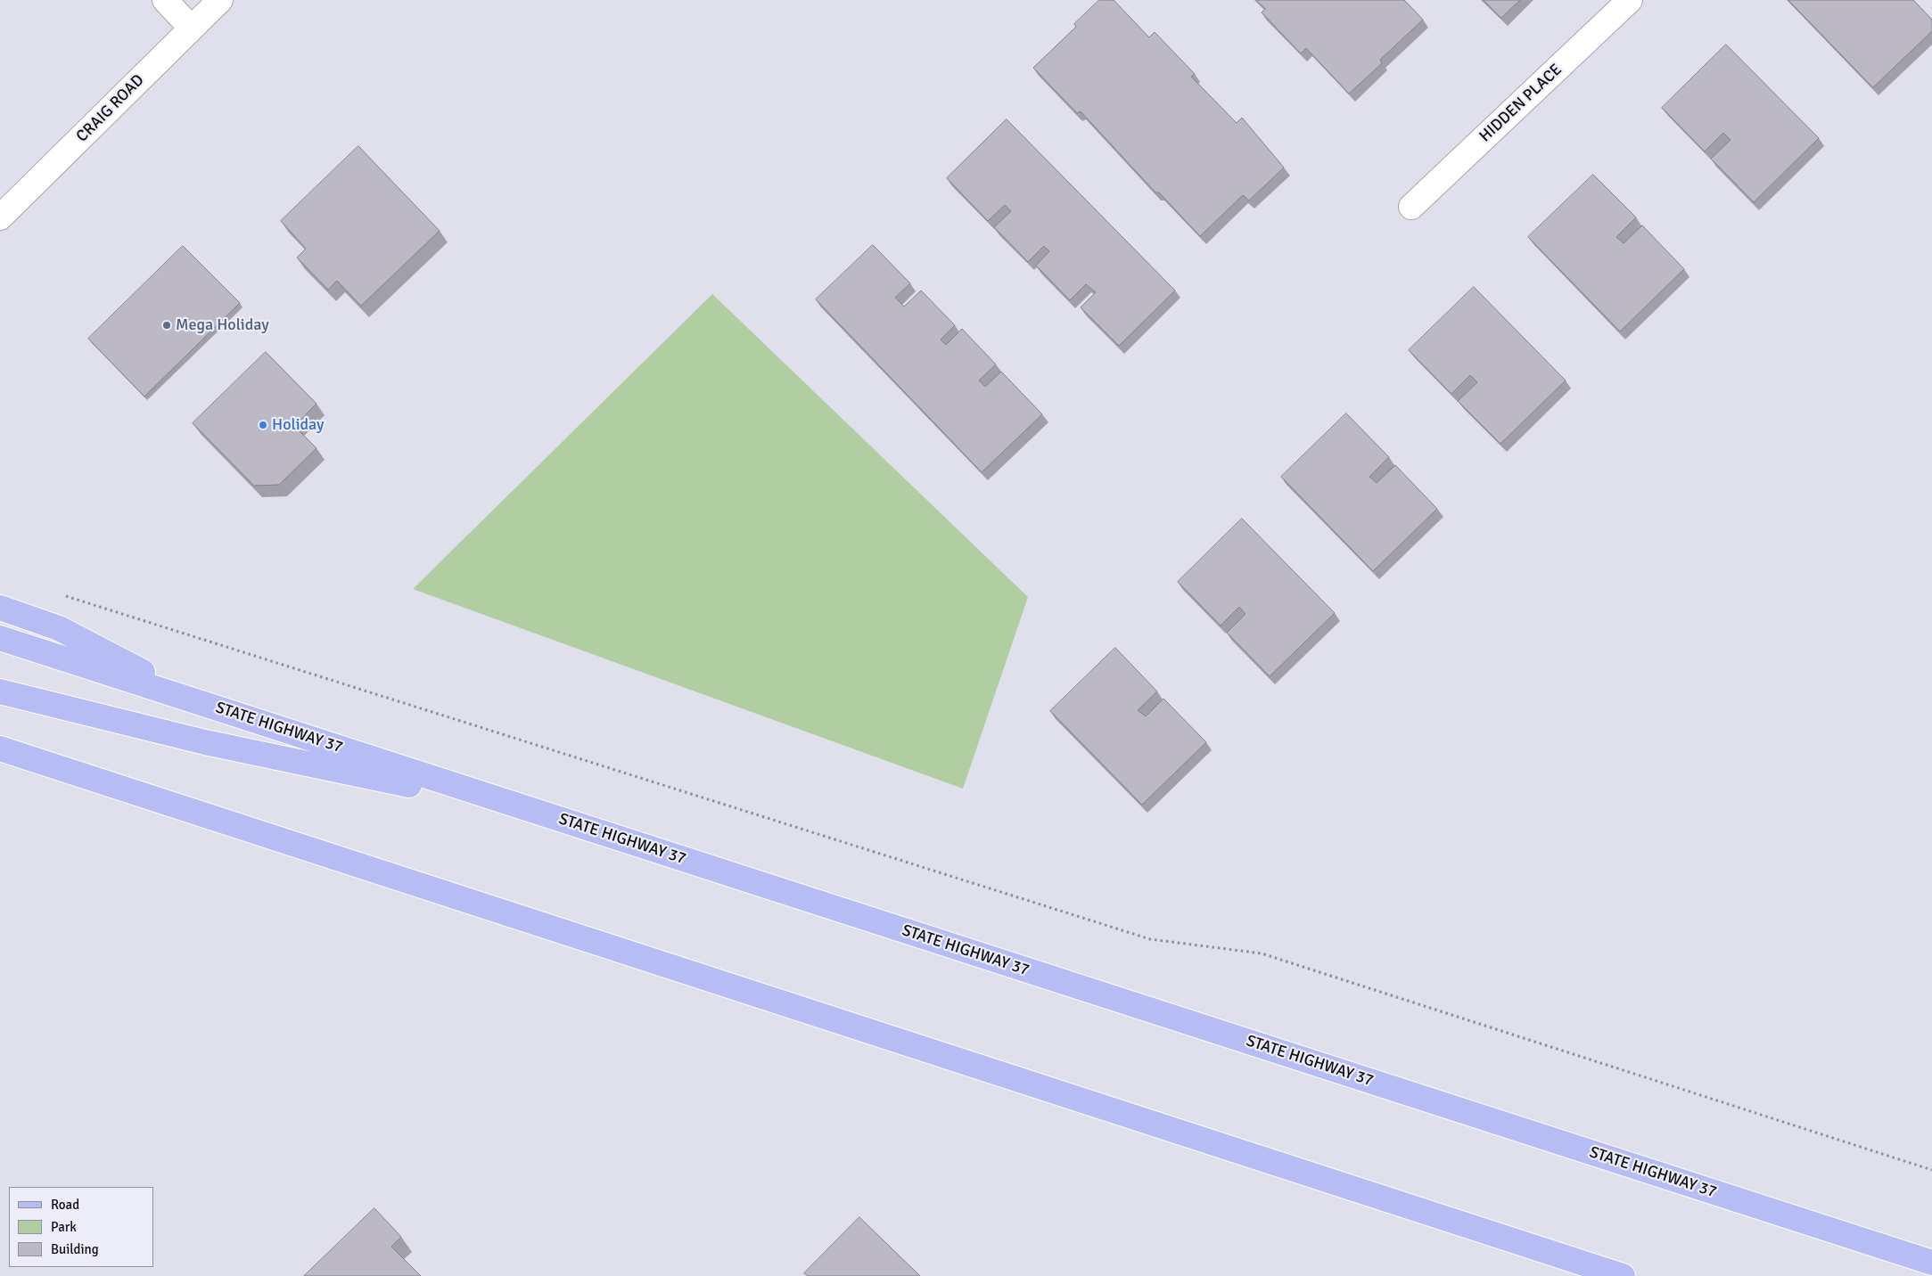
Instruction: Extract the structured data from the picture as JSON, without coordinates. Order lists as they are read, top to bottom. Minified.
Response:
{"streets":{"main road":["STATE HIGHWAY 37"],"street":["HIDDEN PLACE","CRAIG ROAD"]},"places":["Mega Holiday","Holiday"],"legend":["Road","Park","Building"]}
